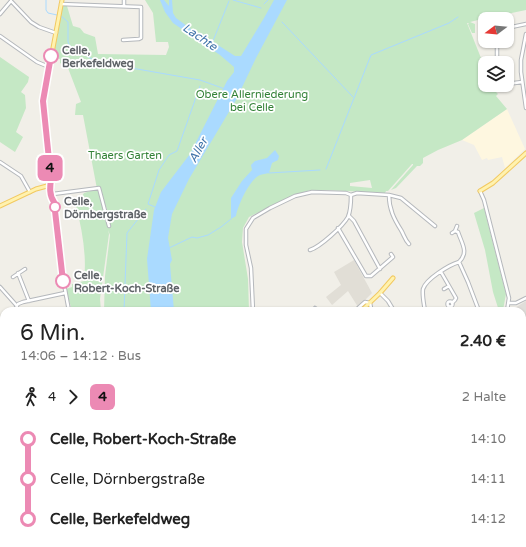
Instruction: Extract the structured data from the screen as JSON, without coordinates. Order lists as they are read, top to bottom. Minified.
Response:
{"water":["Lachte","Aller"],"parks":["Obere Allerniederung bei Celle","Thaers Garten"],"places":["Celle, Berkefeldweg","Celle, Dörnbergstraße","Celle, Robert-Koch-Straße"],"lines":["bus line 4"],"north":"left","page":{"on_map":"4","heading":["6 Min.","14:06 – 14:12 · Bus","2.40 €"],"legs":["4","4","2 Halte"],"list":[{"name":"Celle, Robert-Koch-Straße","value":"14:10"},{"name":"Celle, Dörnbergstraße","value":"14:11"},{"name":"Celle, Berkefeldweg","value":"14:12"}]}}
